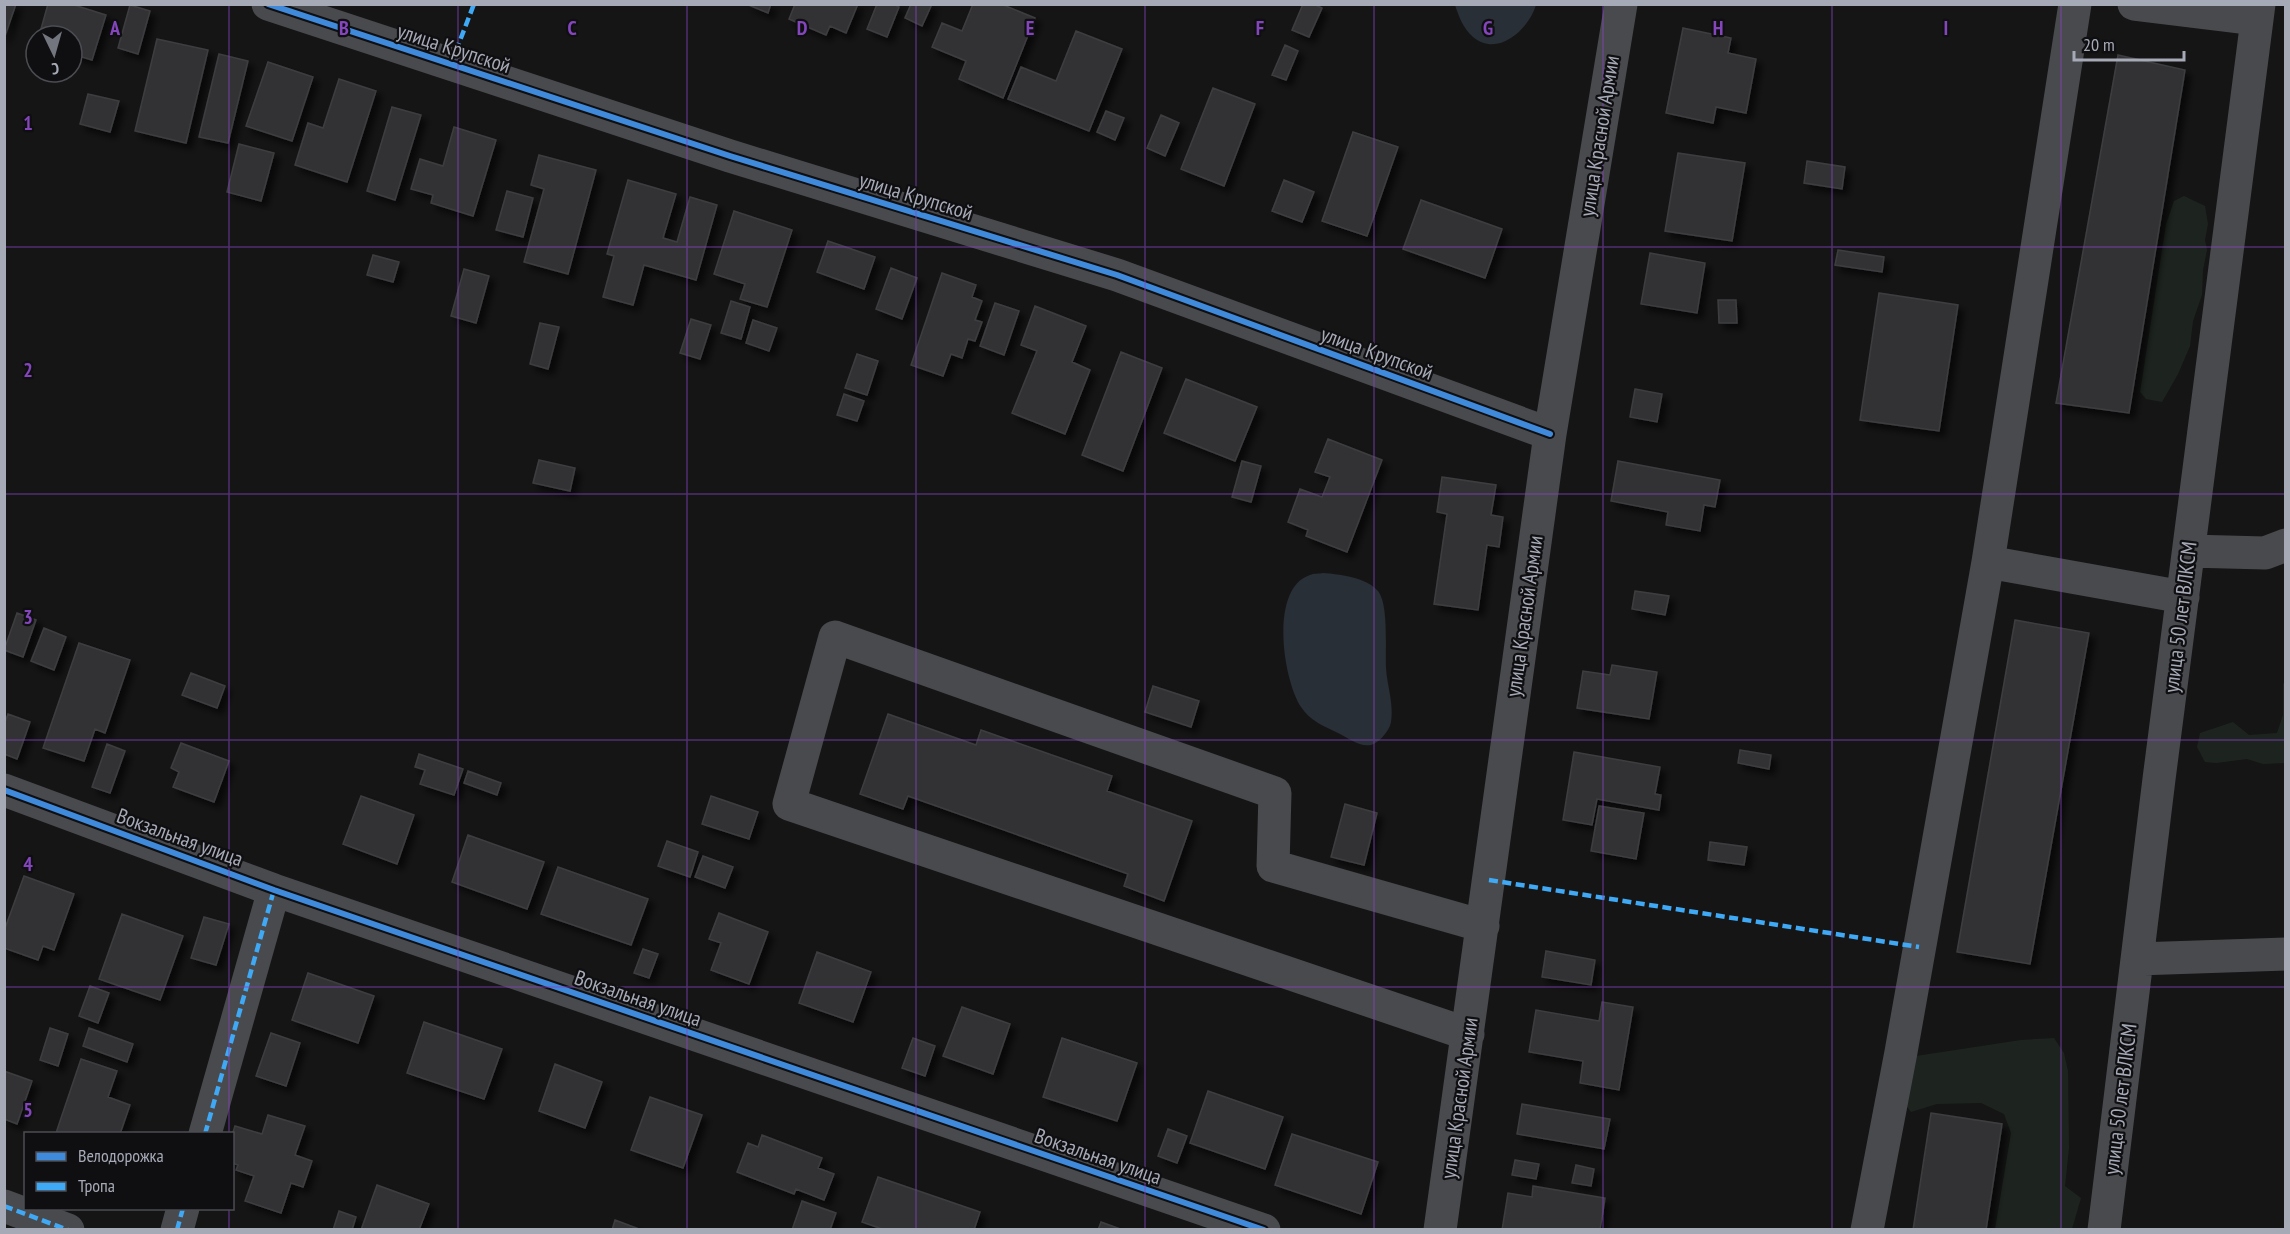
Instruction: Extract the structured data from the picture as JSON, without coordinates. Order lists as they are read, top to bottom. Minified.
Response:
{"streets":{"street":["улица Крупской","улица Красной Армии","улица 50 лет ВЛКСМ","Вокзальная улица"]},"crossings":[["улица Крупской","улица Красной Армии"]],"legend":["Велодорожка","Тропа"],"scale_bar":"20 m","north":"bottom","grid":{"columns":["A","B","C","D","E","F","G","H","I"],"rows":["1","2","3","4","5"]}}
